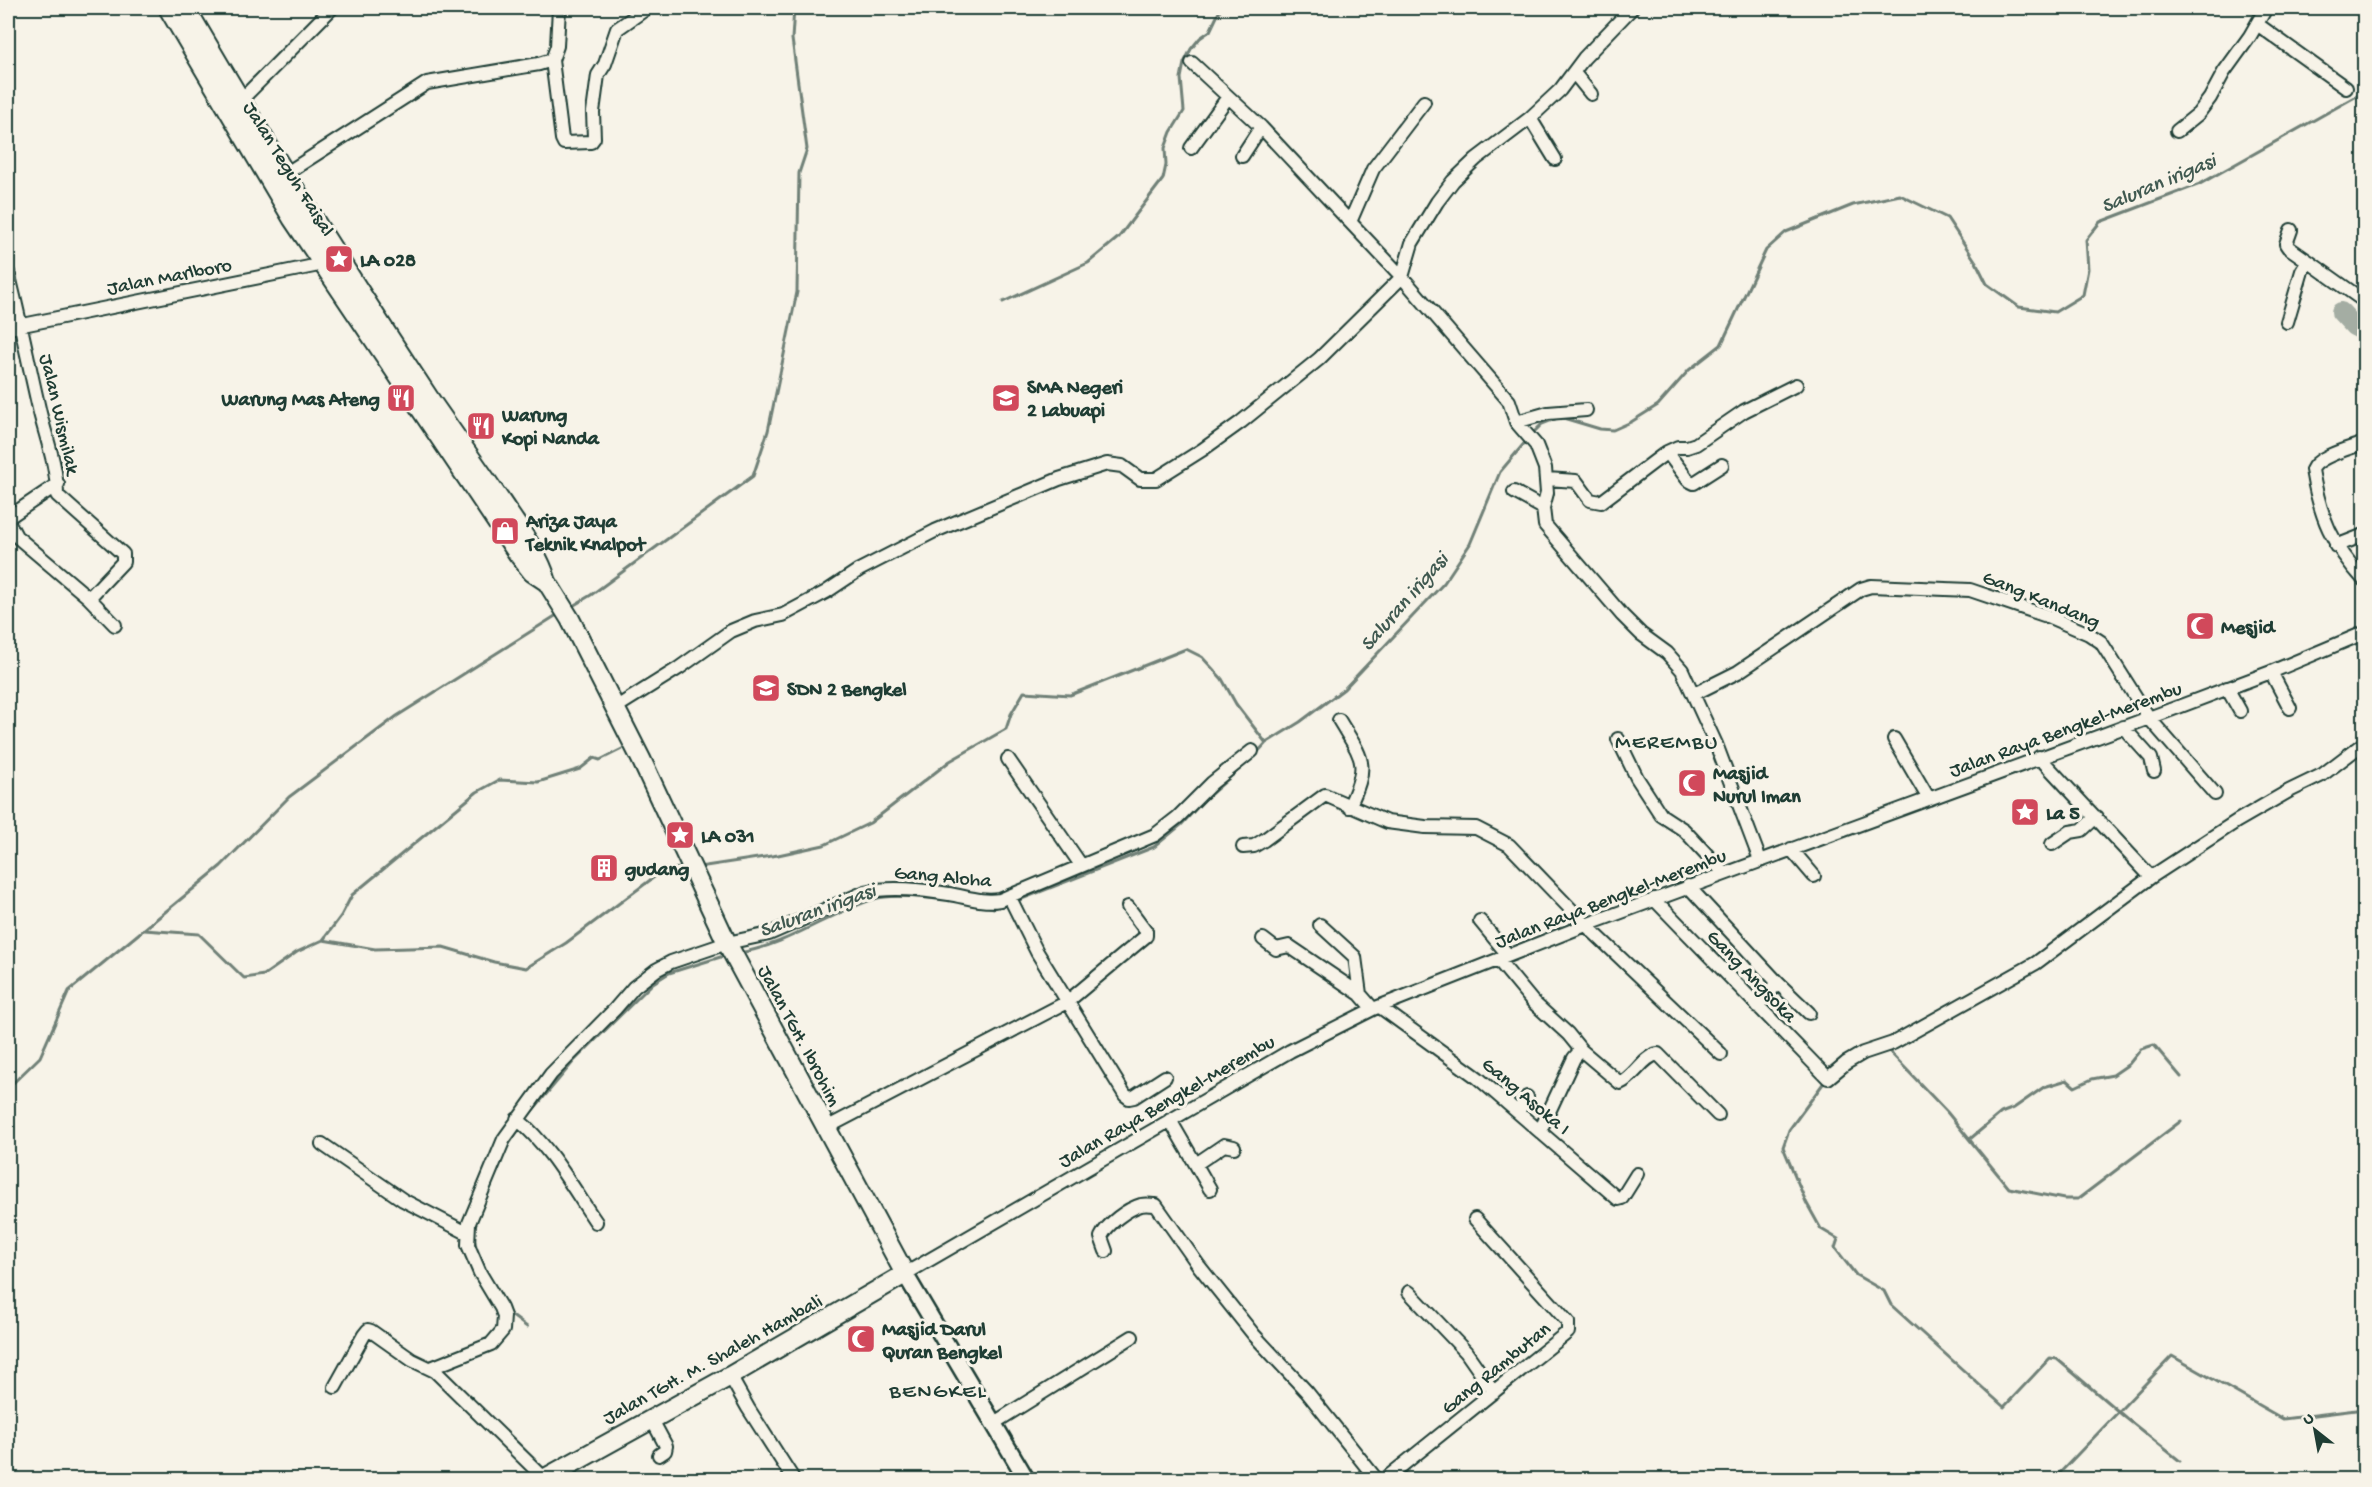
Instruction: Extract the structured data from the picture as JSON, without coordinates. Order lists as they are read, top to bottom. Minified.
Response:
{"streets":{"highway":["Jalan Teguh Faisal","Jalan TGH. Ibrohim","Jalan TGH. M. Shaleh Hambali"],"street":["Jalan Marlboro","Jalan Wismilak","Gang Kandang","Jalan Raya Bengkel-Merembu","Gang Aloha","Gang Angsoka","Gang Asoka I","Gang Rambutan"]},"crossings":[["Jalan Teguh Faisal","Jalan Marlboro"],["Jalan Teguh Faisal","Jalan TGH. Ibrohim"],["Jalan Marlboro","Jalan Wismilak"],["Gang Kandang","Jalan Raya Bengkel-Merembu"],["Jalan Raya Bengkel-Merembu","Gang Angsoka"],["Jalan Raya Bengkel-Merembu","Jalan TGH. Ibrohim"],["Jalan Raya Bengkel-Merembu","Gang Asoka I"],["Jalan Raya Bengkel-Merembu","Jalan TGH. M. Shaleh Hambali"],["Gang Aloha","Jalan TGH. Ibrohim"],["Jalan TGH. Ibrohim","Jalan TGH. M. Shaleh Hambali"]],"districts":["MEREMBU","BENGKEL"],"water":["Saluran irigasi"],"places":{"place":["LA 028","La 5","LA 031"],"restaurant":["Warung Mas Ateng","Warung Kopi Nanda"],"school or university":["SMA Negeri 2 Labuapi","SDN 2 Bengkel"],"shop":["Ariza Jaya Teknik Knalpot"],"mosque":["Mesjid","Masjid Nurul Iman","Masjid Darul Quran Bengkel"],"building":["gudang"]},"north":"top left"}
